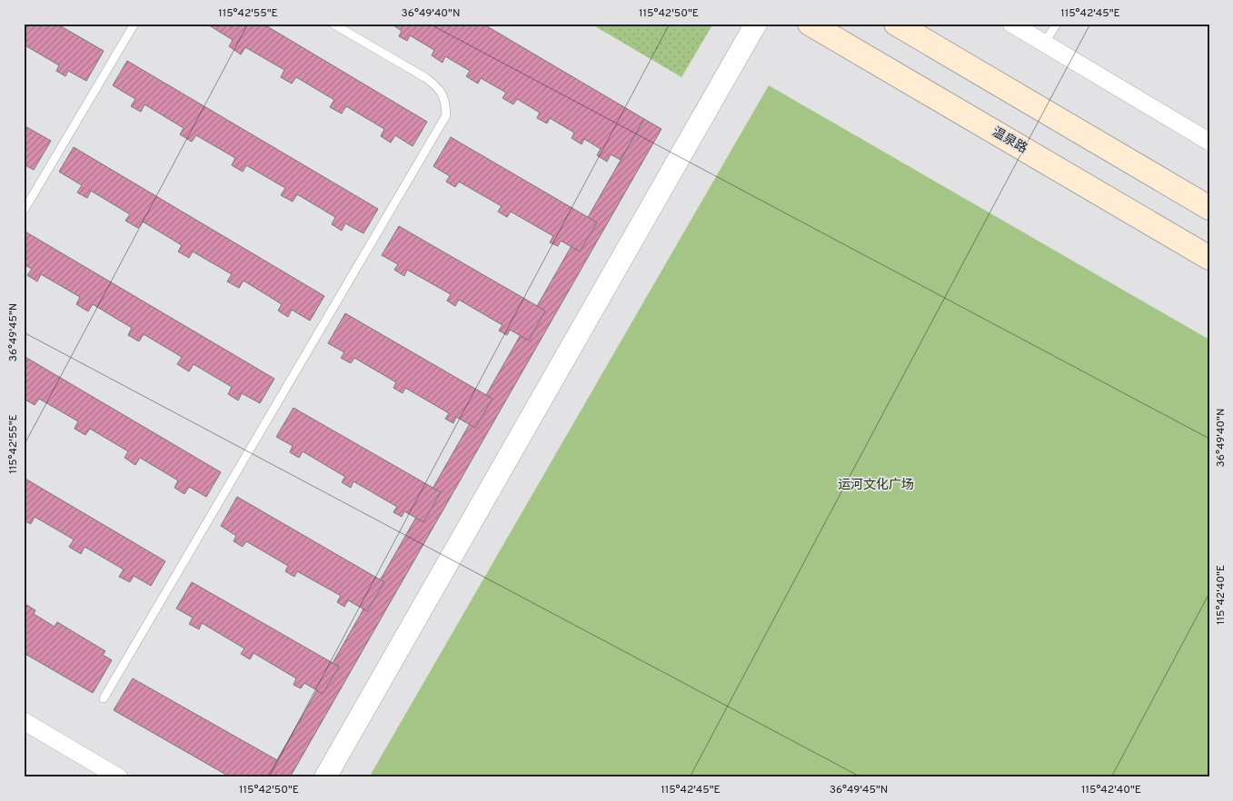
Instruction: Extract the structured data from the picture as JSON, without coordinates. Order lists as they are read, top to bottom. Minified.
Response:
{"streets":{"main road":["温泉路"]},"parks":["运河文化广场"],"coordinates":["115°42'55\"E","36°49'40\"N","115°42'50\"E","115°42'45\"E","36°49'45\"N","115°42'40\"E"]}
